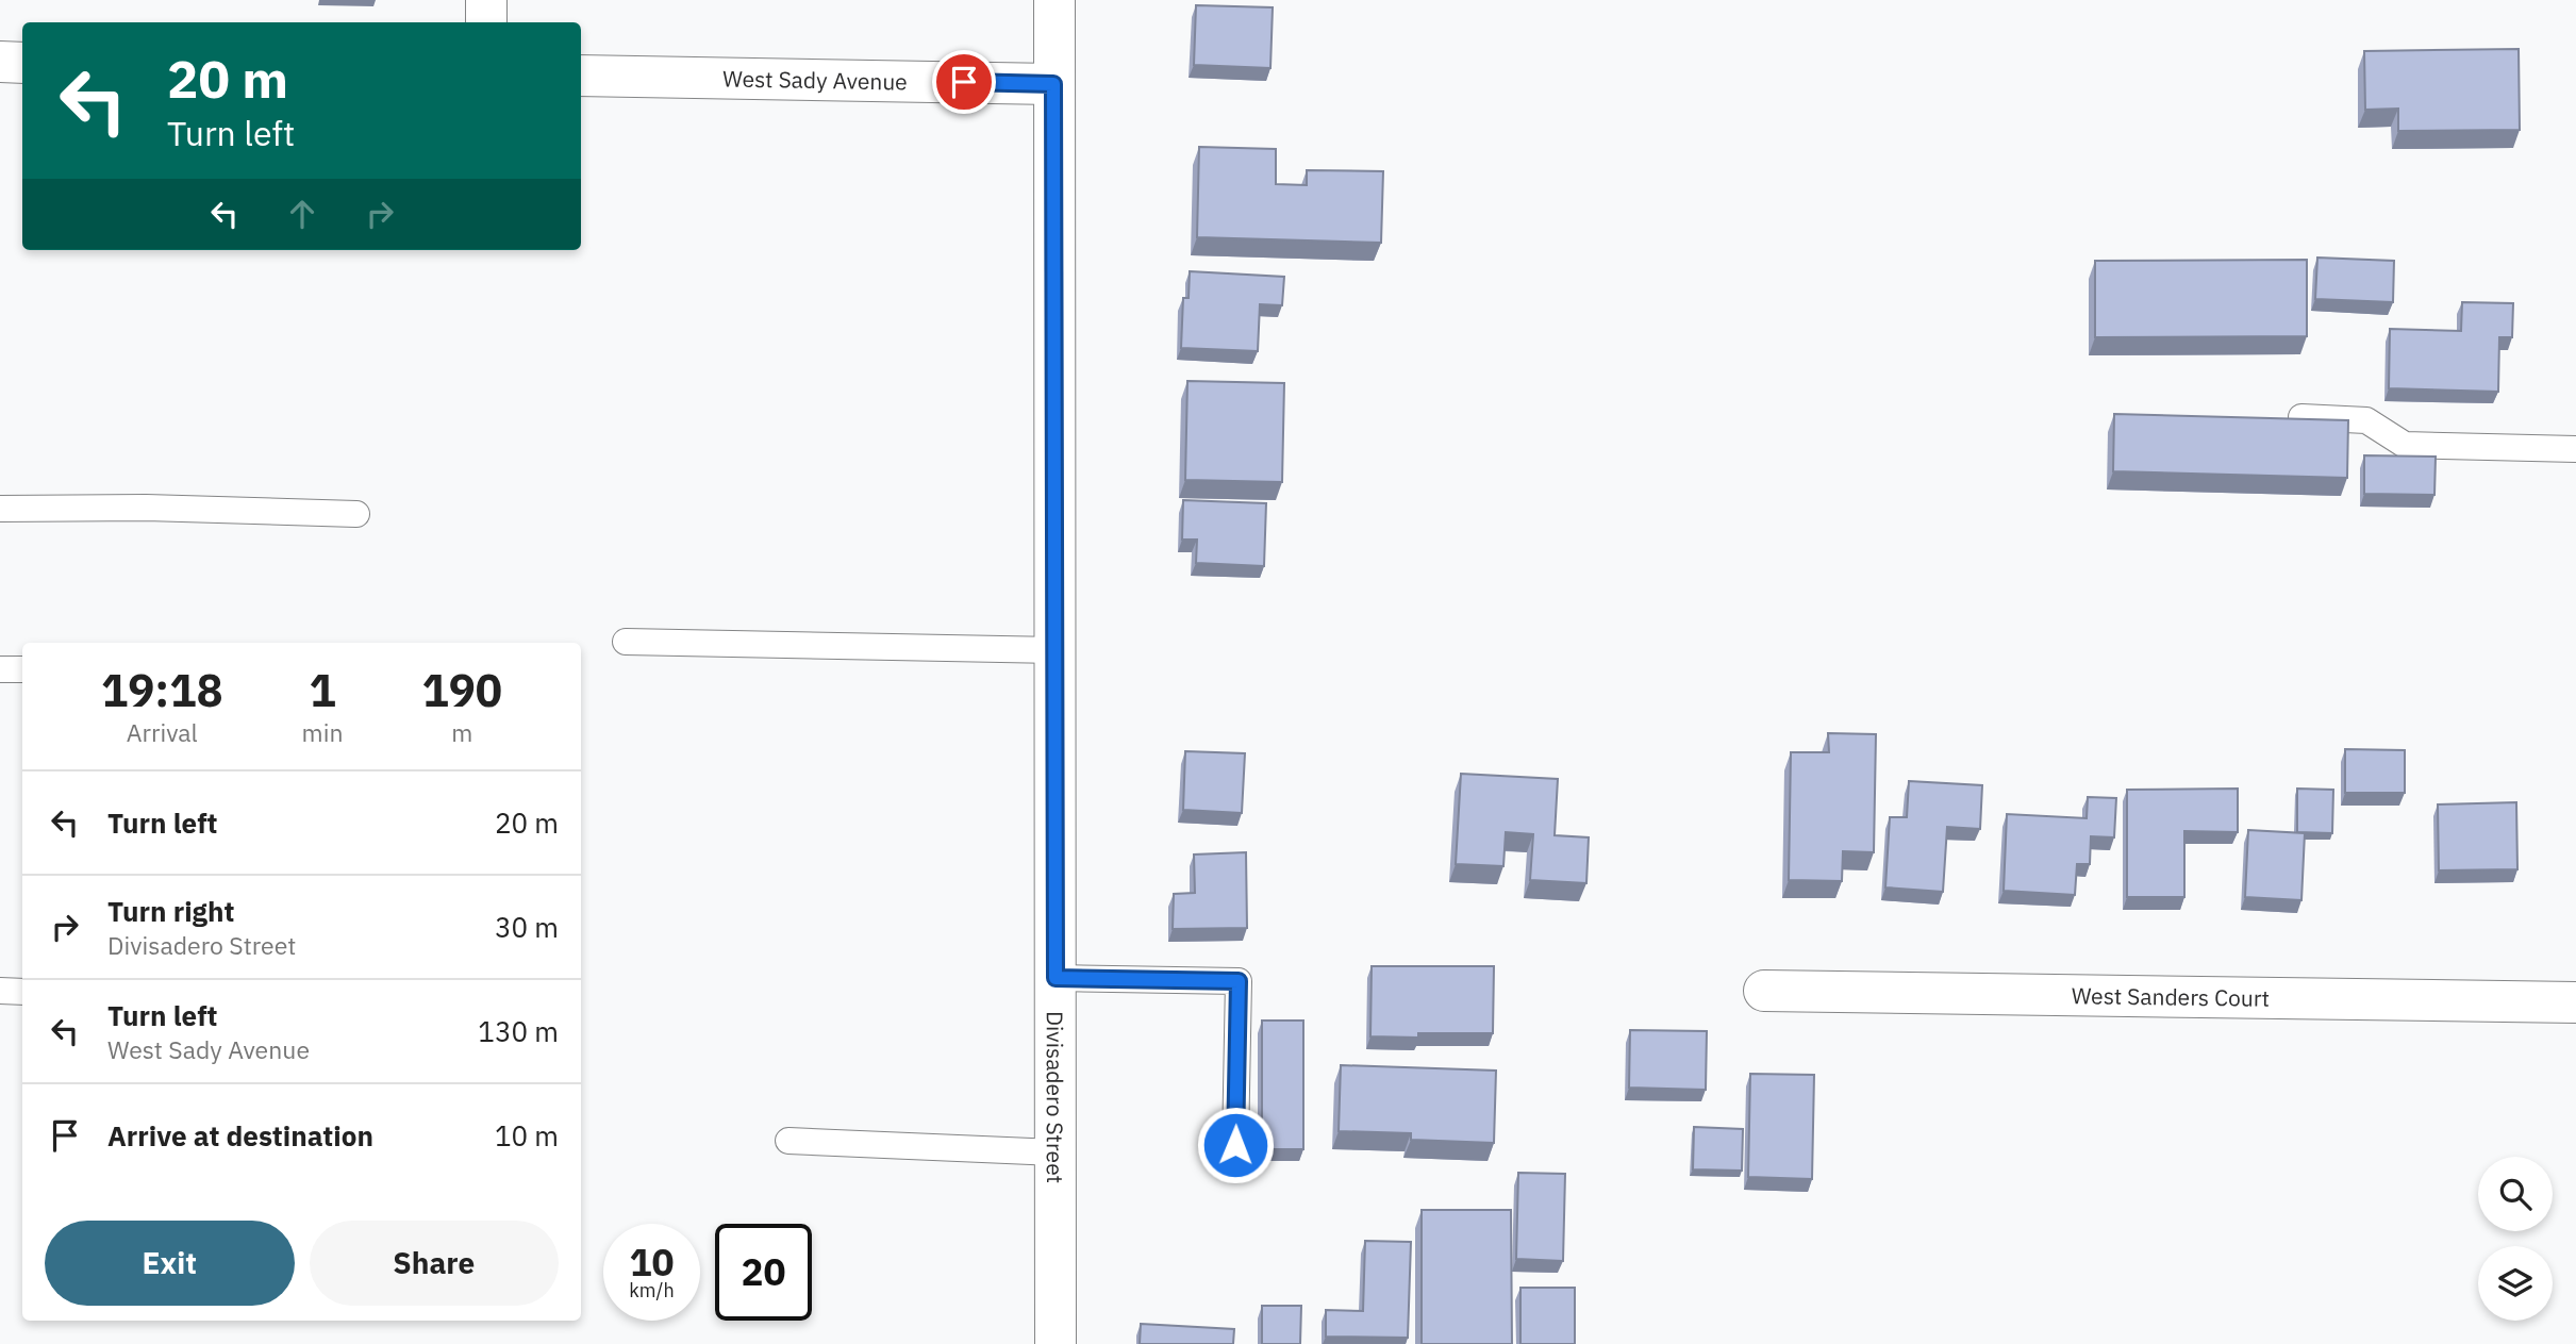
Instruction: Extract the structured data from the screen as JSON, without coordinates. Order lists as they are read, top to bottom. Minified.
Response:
{"streets":{"street":["West Sady Avenue","West Sanders Court","Divisadero Street"]},"crossings":[["West Sady Avenue","Divisadero Street"]],"page":{"turn":["20 m","Turn left"],"eta":["19:18","Arrival","1","min","190","m"],"list":[{"name":"Turn left","value":"20 m"},{"name":"Turn right","note":"Divisadero Street","value":"30 m"},{"name":"Turn left","note":"West Sady Avenue","value":"130 m"},{"name":"Arrive at destination","value":"10 m"}],"buttons":["Exit","Share"],"speed":"10 km/h","limit":"20"}}
